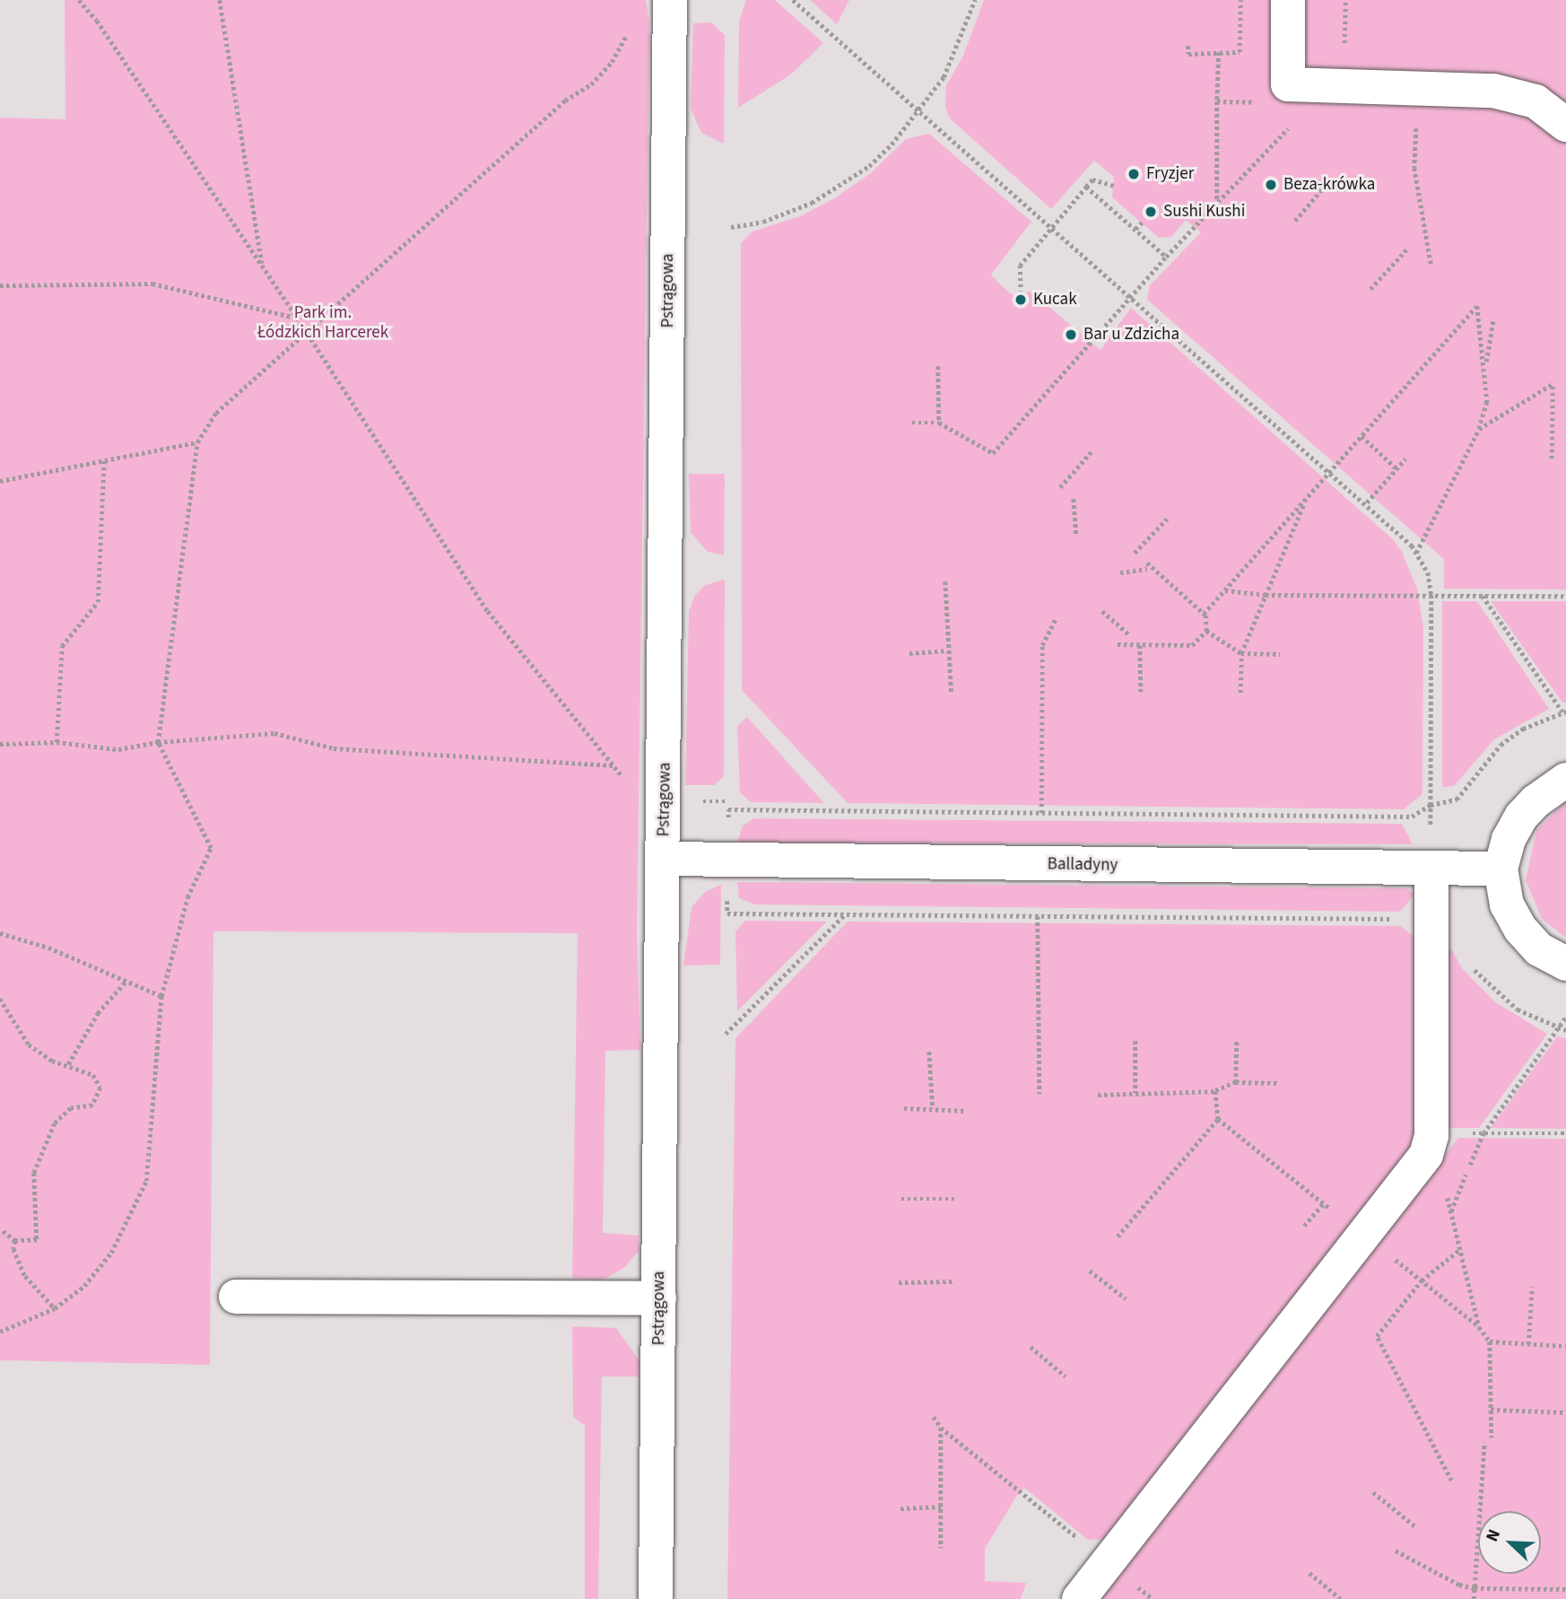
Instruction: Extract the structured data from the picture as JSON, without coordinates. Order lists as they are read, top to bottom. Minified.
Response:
{"streets":{"street":["Pstrągowa","Balladyny"]},"crossings":[["Pstrągowa","Balladyny"]],"parks":["Park im. Łódzkich Harcerek"],"places":["Fryzjer","Beza-krówka","Sushi Kushi","Kucak","Bar u Zdzicha"],"north":"top left"}
